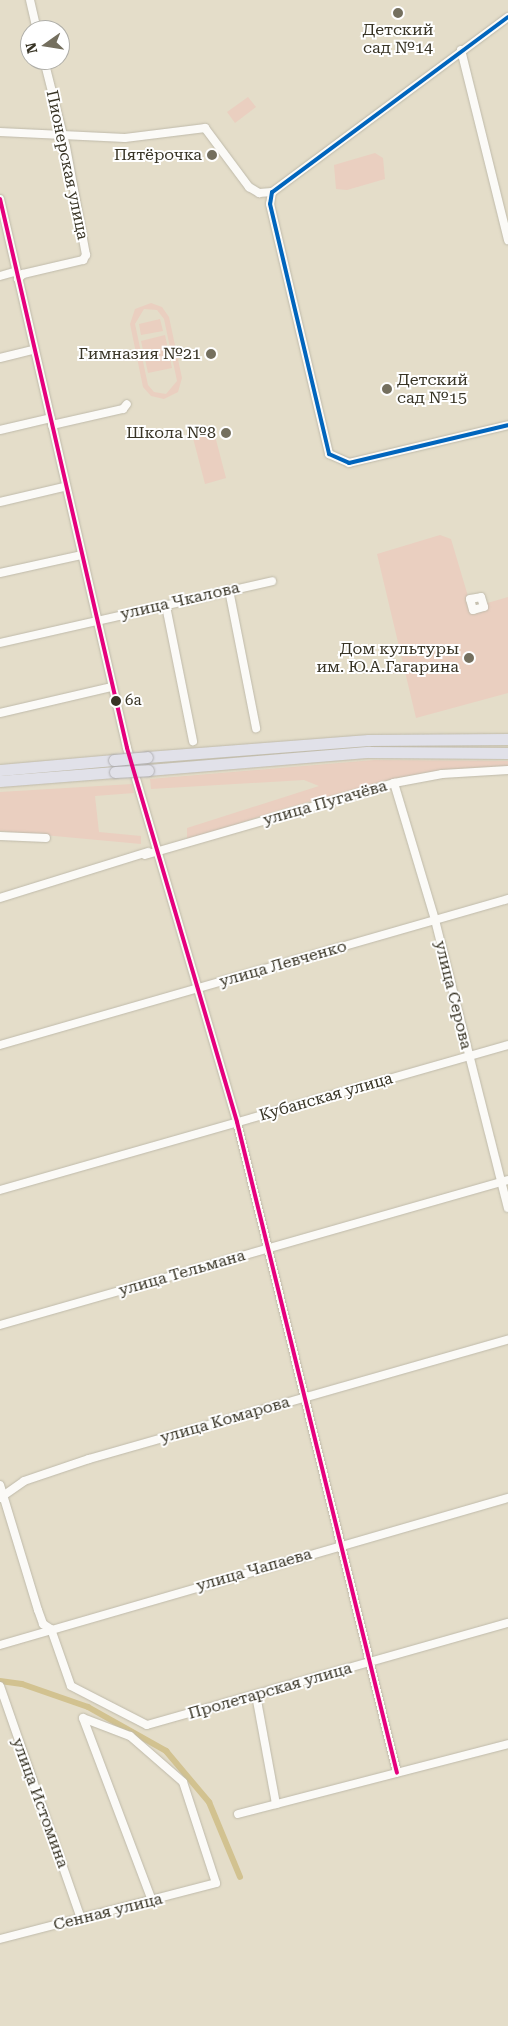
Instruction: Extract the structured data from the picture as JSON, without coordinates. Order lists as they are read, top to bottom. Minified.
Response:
{"streets":{"street":["Пионерская улица","улица Чкалова","улица Пугачёва","улица Левченко","улица Серова","Кубанская улица","улица Тельмана","улица Комарова","улица Чапаева","Пролетарская улица","улица Истомина","Сенная улица"]},"crossings":[["улица Пугачёва","улица Серова"],["улица Левченко","улица Серова"],["улица Серова","Кубанская улица"],["улица Серова","улица Тельмана"],["улица Чапаева","Пролетарская улица"],["улица Истомина","Сенная улица"]],"places":["Детский сад №14","Пятёрочка","Гимназия №21","Детский сад №15","Школа №8","Дом культуры им. Ю.А.Гагарина","6а"],"north":"left"}
